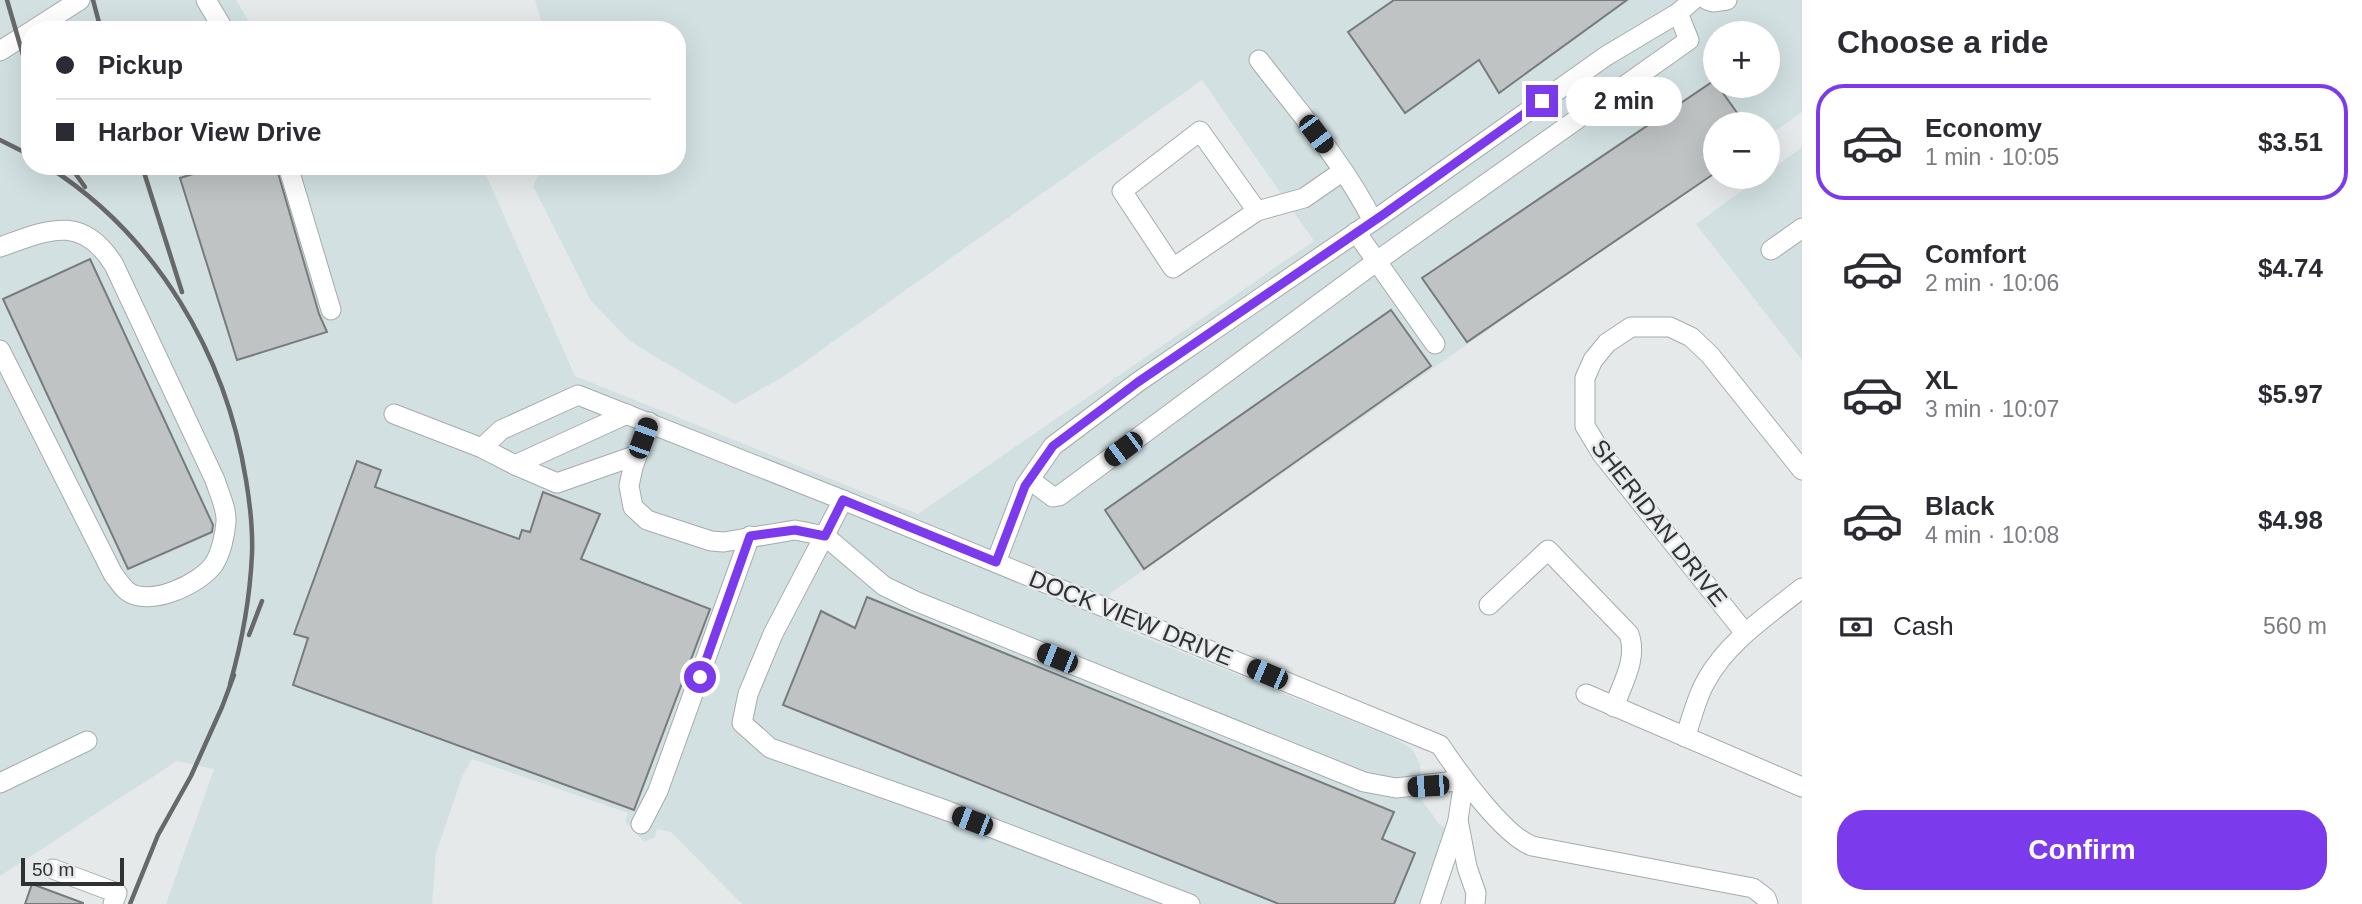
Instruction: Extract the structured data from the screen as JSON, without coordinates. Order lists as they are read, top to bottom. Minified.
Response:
{"streets":{"street":["SHERIDAN DRIVE","DOCK VIEW DRIVE"]},"scale_bar":"50 m","page":{"heading":"Choose a ride","map_buttons":["+","−"],"banner":["Pickup","Harbor View Drive"],"bubble":"2 min","list":[{"name":"Economy","note":"1 min · 10:05","value":"$3.51"},{"name":"Comfort","note":"2 min · 10:06","value":"$4.74"},{"name":"XL","note":"3 min · 10:07","value":"$5.97"},{"name":"Black","note":"4 min · 10:08","value":"$4.98"}],"pay":["Cash","560 m"],"buttons":"Confirm","scale":"50 m"}}
